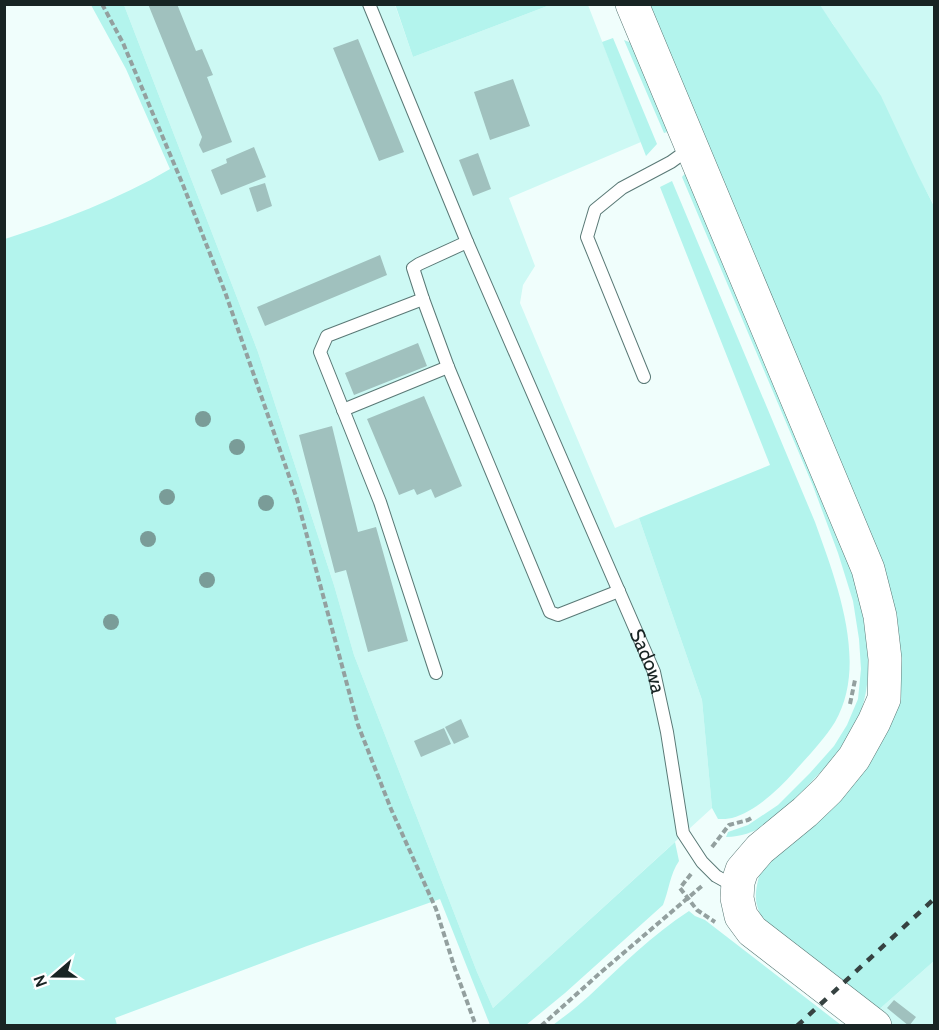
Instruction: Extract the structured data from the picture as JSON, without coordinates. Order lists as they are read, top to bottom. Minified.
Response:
{"streets":{"lane":["Sadowa"]},"north":"left"}
